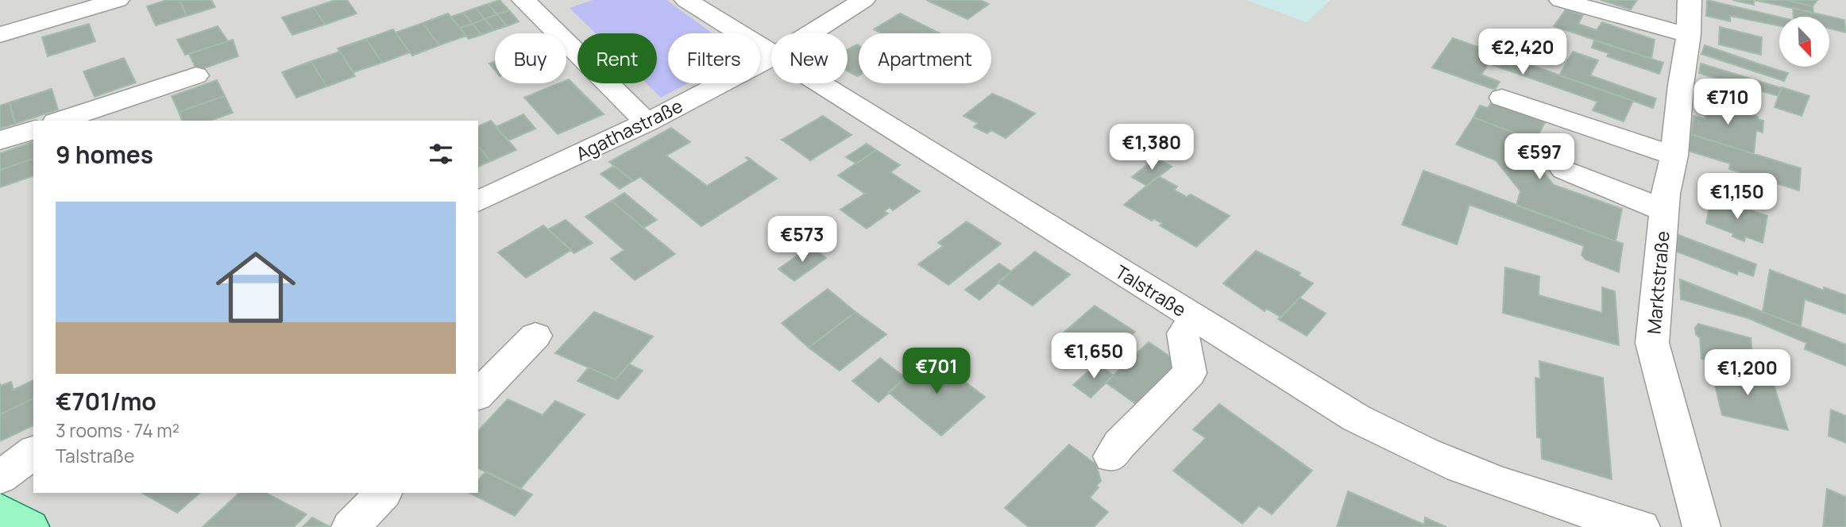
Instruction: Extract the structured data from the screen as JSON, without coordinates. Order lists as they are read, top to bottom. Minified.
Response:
{"streets":{"street":["Agathastraße","Marktstraße","Talstraße"]},"north":"bottom right","page":{"price":["€2,420","€710","€1,380","€597","€1,150","€573","€1,650","€701","€1,200"],"chip":["Buy","Rent","Filters","New","Apartment"],"heading":"9 homes","list":[{"name":"€701/mo","note":"3 rooms · 74 m² · Talstraße"}]}}
